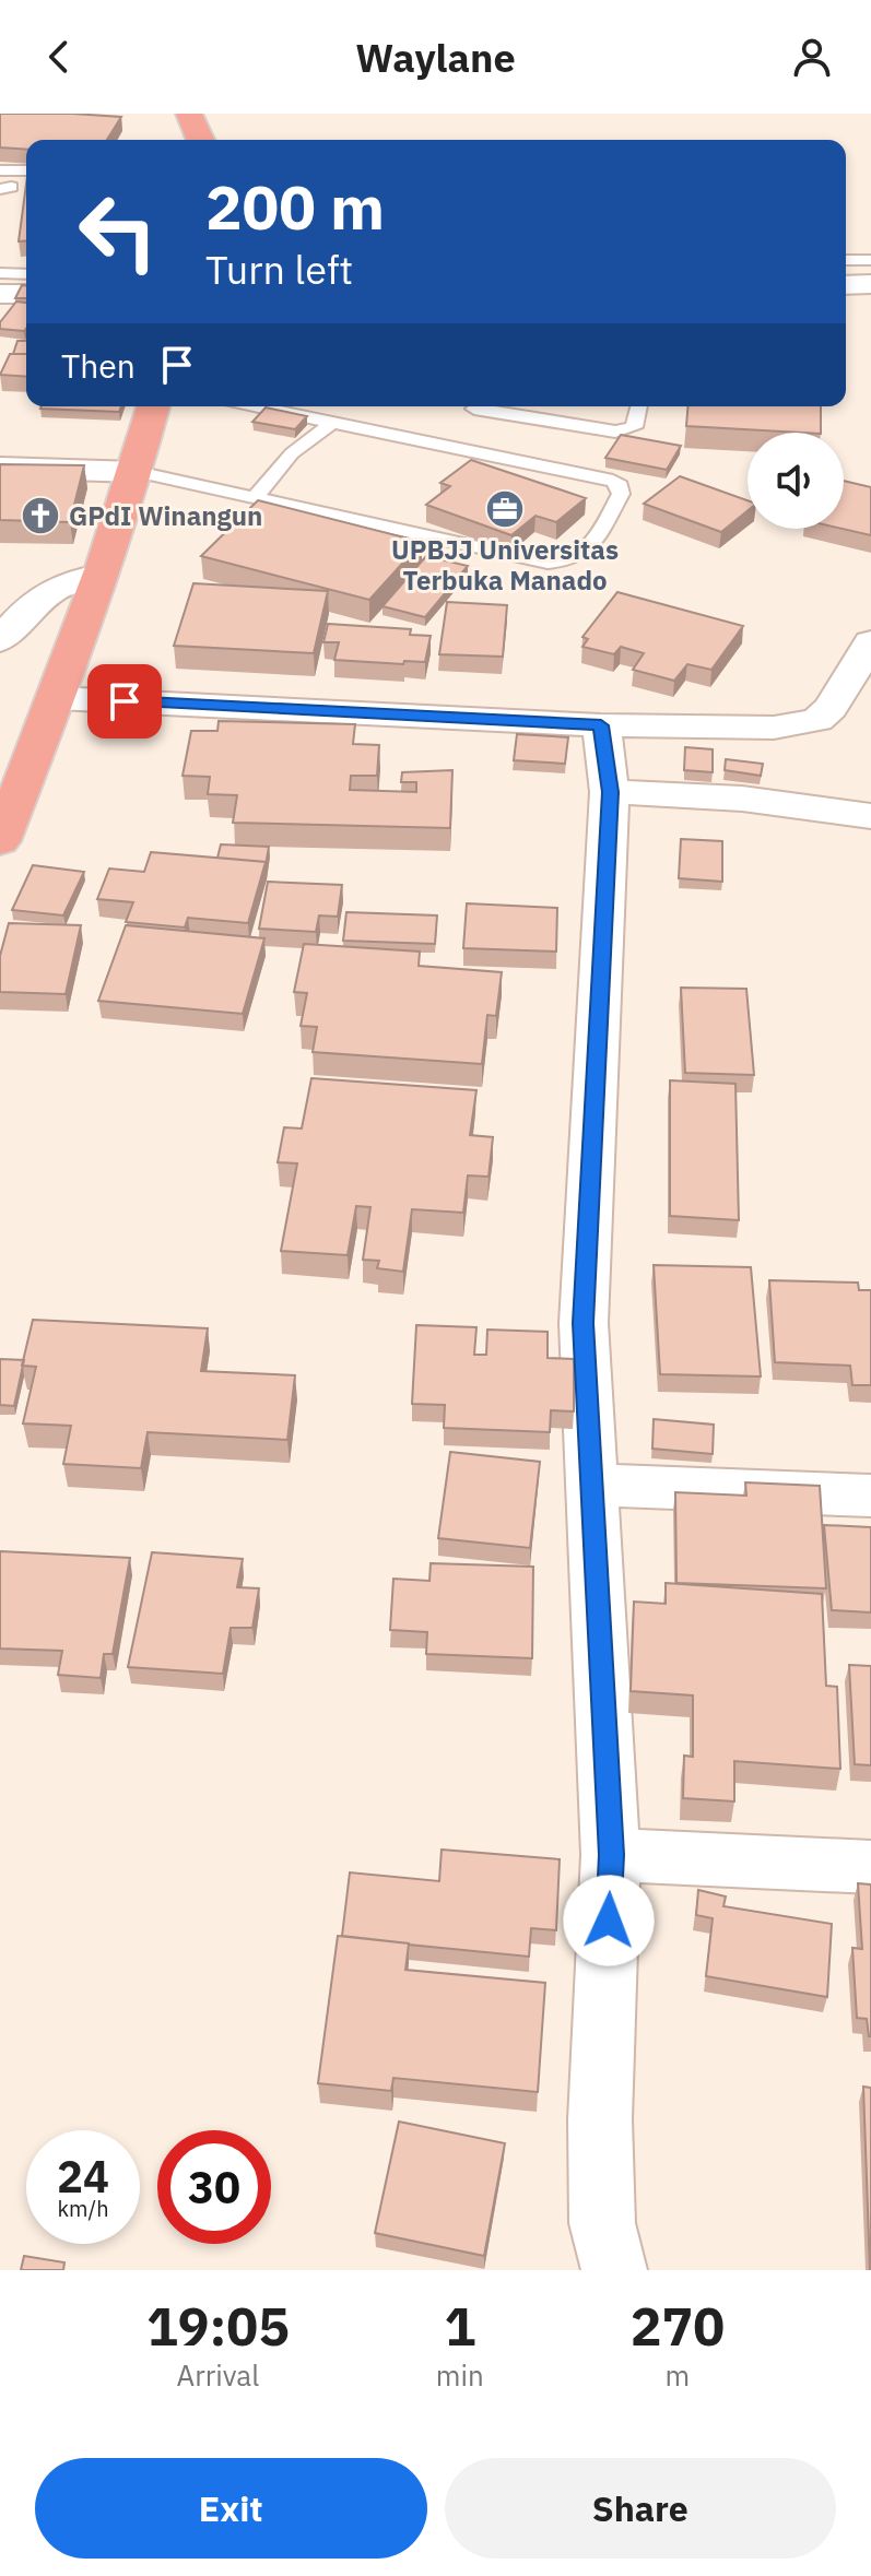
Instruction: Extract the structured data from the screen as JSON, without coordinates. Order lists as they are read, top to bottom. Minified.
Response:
{"places":{"office":["UPBJJ Universitas Terbuka Manado"],"church":["GPdI Winangun"]},"page":{"header":"Waylane","turn":["200 m","Turn left"],"then":"Then","speed":"24 km/h","limit":"30","eta":["19:05","Arrival","1","min","270","m"],"buttons":["Exit","Share"]}}
